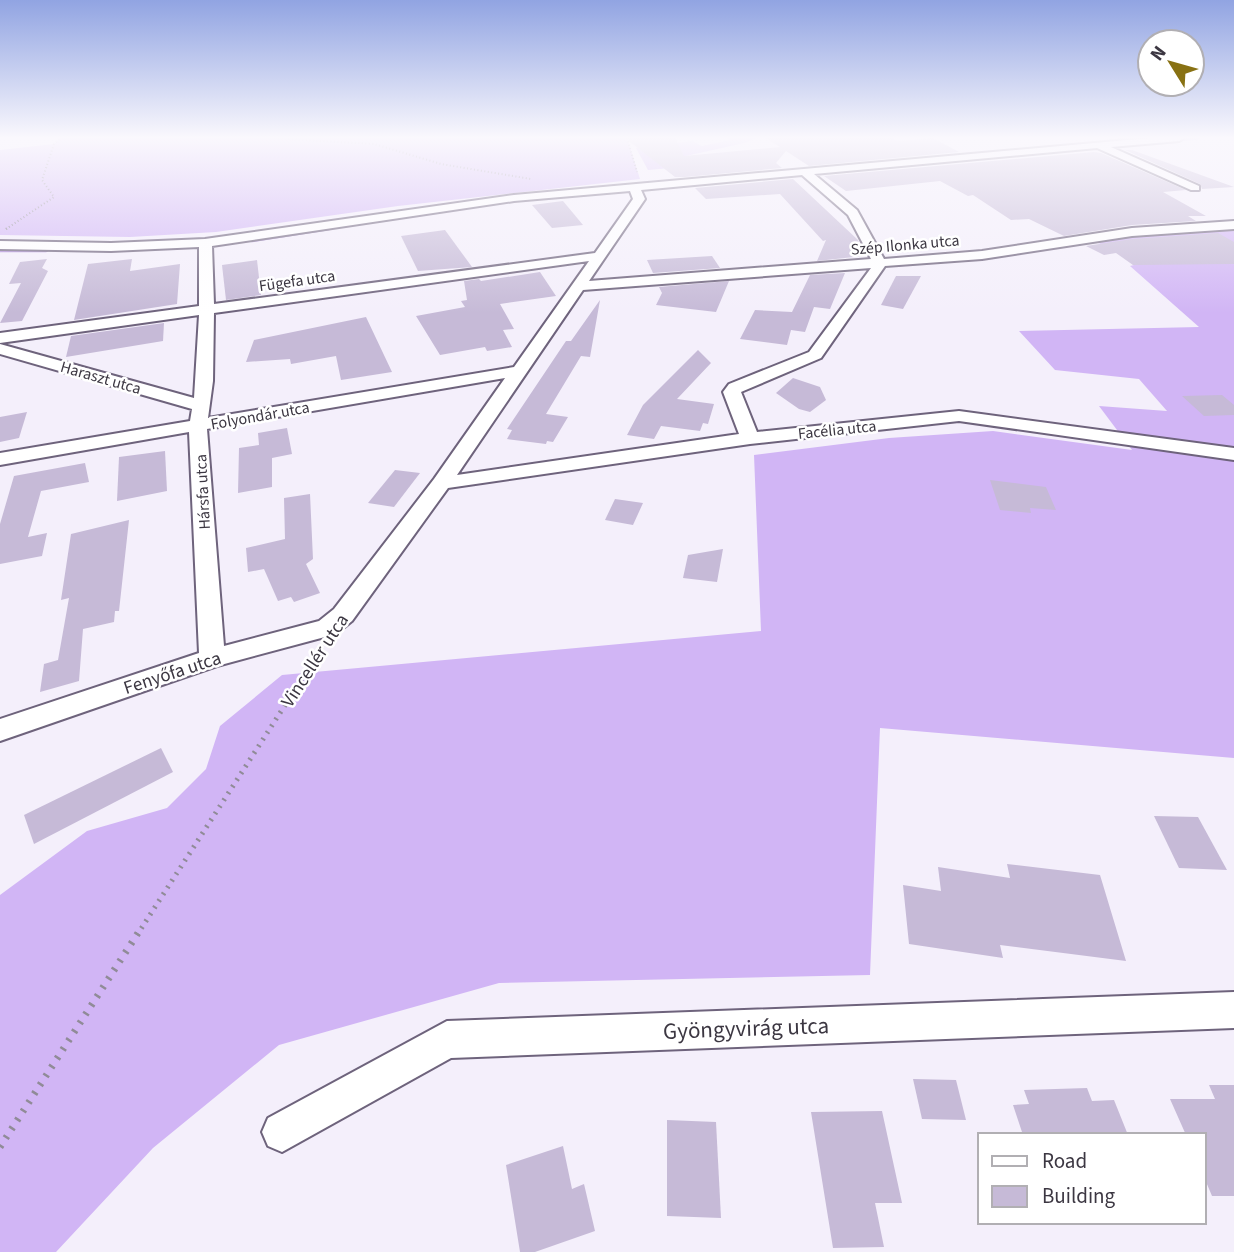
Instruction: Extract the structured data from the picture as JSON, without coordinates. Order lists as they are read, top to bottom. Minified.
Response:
{"streets":{"street":["Szép Ilonka utca","Fügefa utca","Haraszt utca","Folyondár utca","Facélia utca","Hársfa utca","Vincellér utca","Fenyőfa utca","Gyöngyvirág utca"]},"crossings":[["Szép Ilonka utca","Vincellér utca"],["Fügefa utca","Hársfa utca"],["Fügefa utca","Vincellér utca"],["Haraszt utca","Hársfa utca"],["Folyondár utca","Hársfa utca"],["Folyondár utca","Vincellér utca"],["Facélia utca","Vincellér utca"],["Hársfa utca","Fenyőfa utca"],["Vincellér utca","Fenyőfa utca"]],"legend":["Road","Building"],"north":"top left"}
